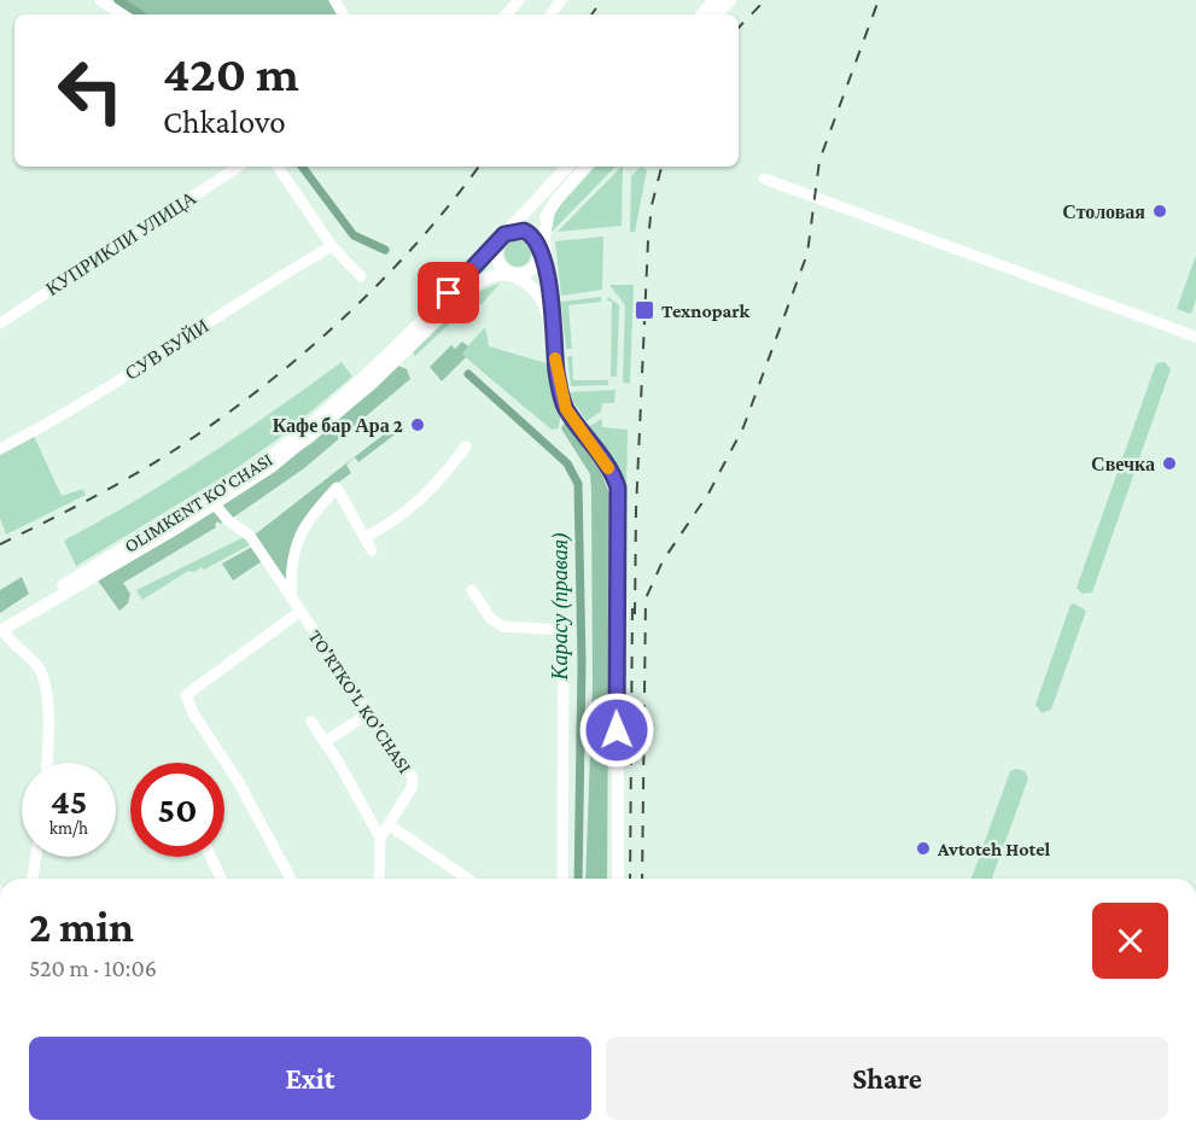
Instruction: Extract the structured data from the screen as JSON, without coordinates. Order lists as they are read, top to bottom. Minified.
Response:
{"streets":{"main road":["OLIMKENT KO'CHASI"],"street":["КУПРИКЛИ УЛИЦА","СУВ БУЙИ","TO'RTKO'L KO'CHASI"]},"crossings":[["OLIMKENT KO'CHASI","TO'RTKO'L KO'CHASI"]],"water":["Карасу (правая)"],"places":{"other":["Столовая","Кафе бар Ара 2","Свечка","Avtoteh Hotel"],"transit":["Texnopark"]},"page":{"turn":["420 m","Chkalovo"],"speed":"45 km/h","limit":"50","heading":["2 min","520 m · 10:06"],"buttons":["Exit","Share"]}}
